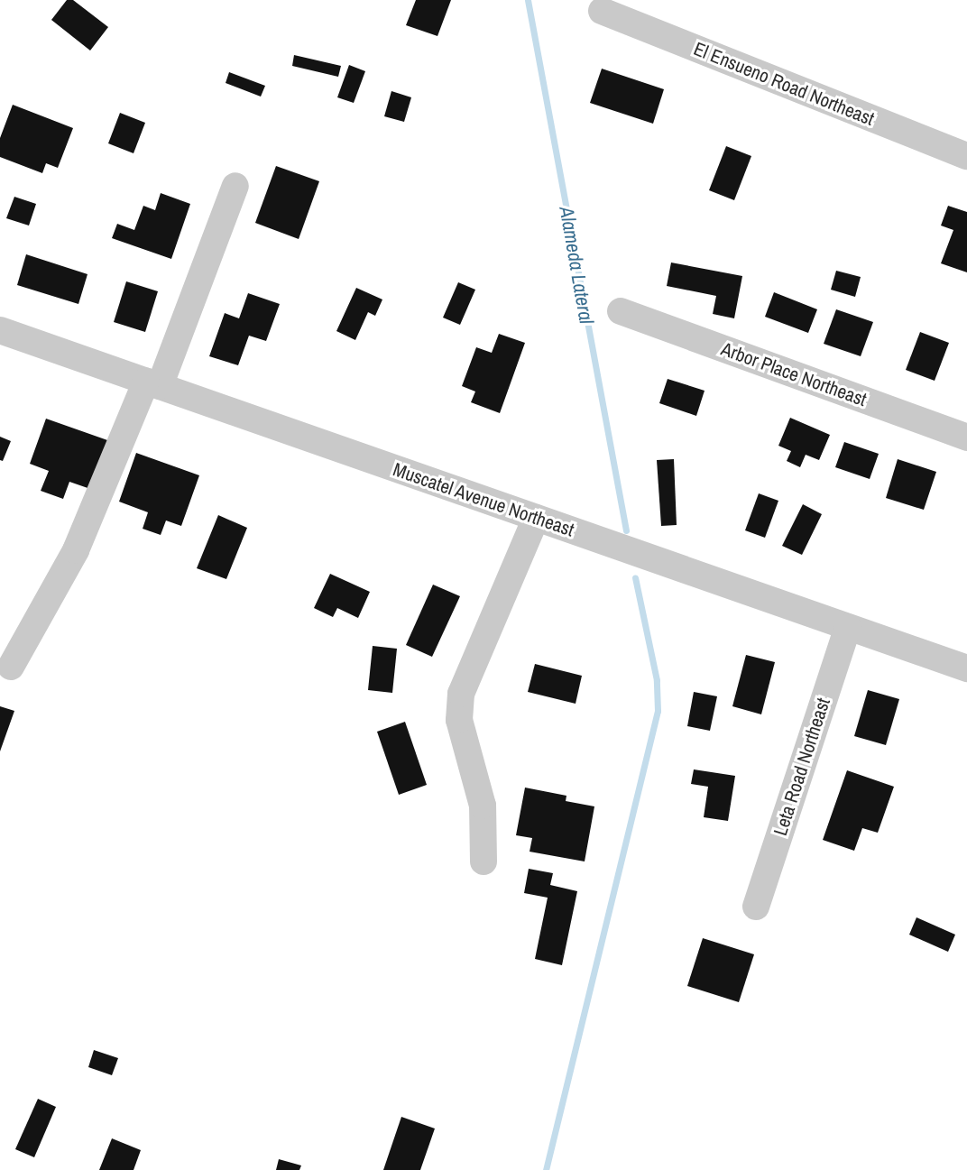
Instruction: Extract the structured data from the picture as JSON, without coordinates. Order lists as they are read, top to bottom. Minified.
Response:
{"streets":{"street":["El Ensueno Road Northeast","Arbor Place Northeast","Muscatel Avenue Northeast","Leta Road Northeast"]},"crossings":[["Muscatel Avenue Northeast","Leta Road Northeast"]],"water":["Alameda Lateral"]}
